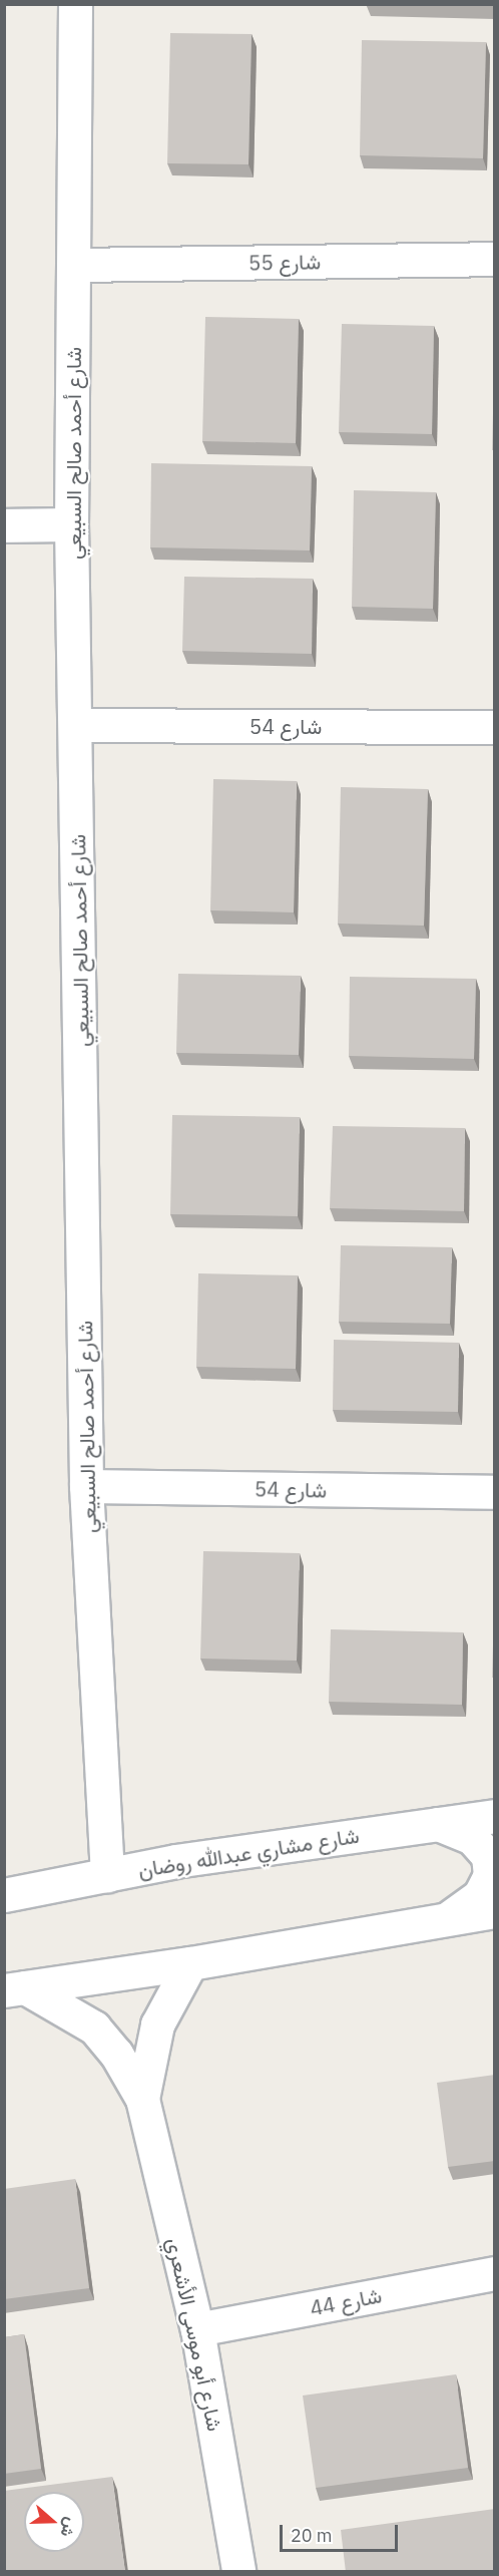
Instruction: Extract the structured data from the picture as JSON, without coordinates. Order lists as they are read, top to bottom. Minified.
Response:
{"streets":{"street":["شارع 55","شارع أحمد صالح السبيعي","شارع 54","شارع مشاري عبدالله روضان","شارع 44","شارع أبو موسى الأشعري"]},"crossings":[["شارع 55","شارع أحمد صالح السبيعي"],["شارع أحمد صالح السبيعي","شارع 54"],["شارع أحمد صالح السبيعي","شارع مشاري عبدالله روضان"],["شارع 44","شارع أبو موسى الأشعري"]],"scale_bar":"20 m","north":"right"}
